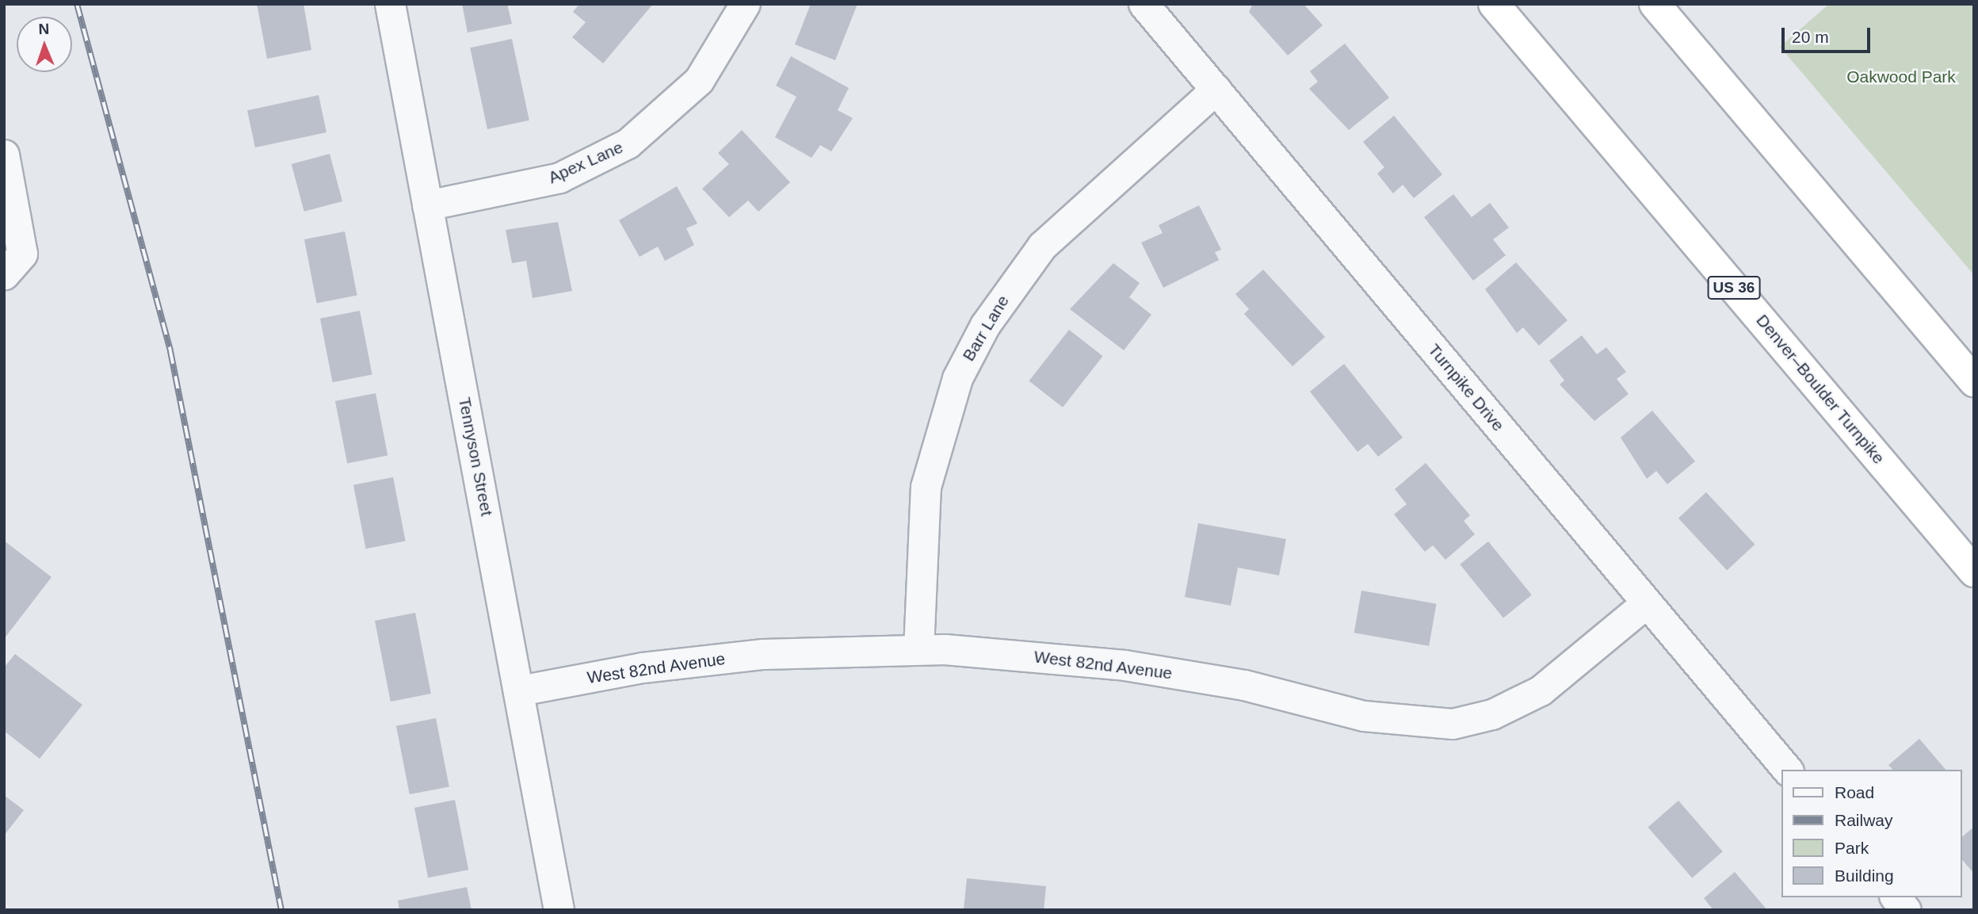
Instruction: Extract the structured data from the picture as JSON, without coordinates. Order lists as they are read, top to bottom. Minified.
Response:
{"streets":{"highway":["US 36","Denver–Boulder Turnpike"],"street":["Apex Lane","Barr Lane","Turnpike Drive","Tennyson Street","West 82nd Avenue"]},"crossings":[["Apex Lane","Tennyson Street"],["Barr Lane","Turnpike Drive"],["Barr Lane","West 82nd Avenue"],["Turnpike Drive","West 82nd Avenue"],["Tennyson Street","West 82nd Avenue"]],"parks":["Oakwood Park"],"legend":["Road","Railway","Park","Building"],"scale_bar":"20 m","north":"top"}
